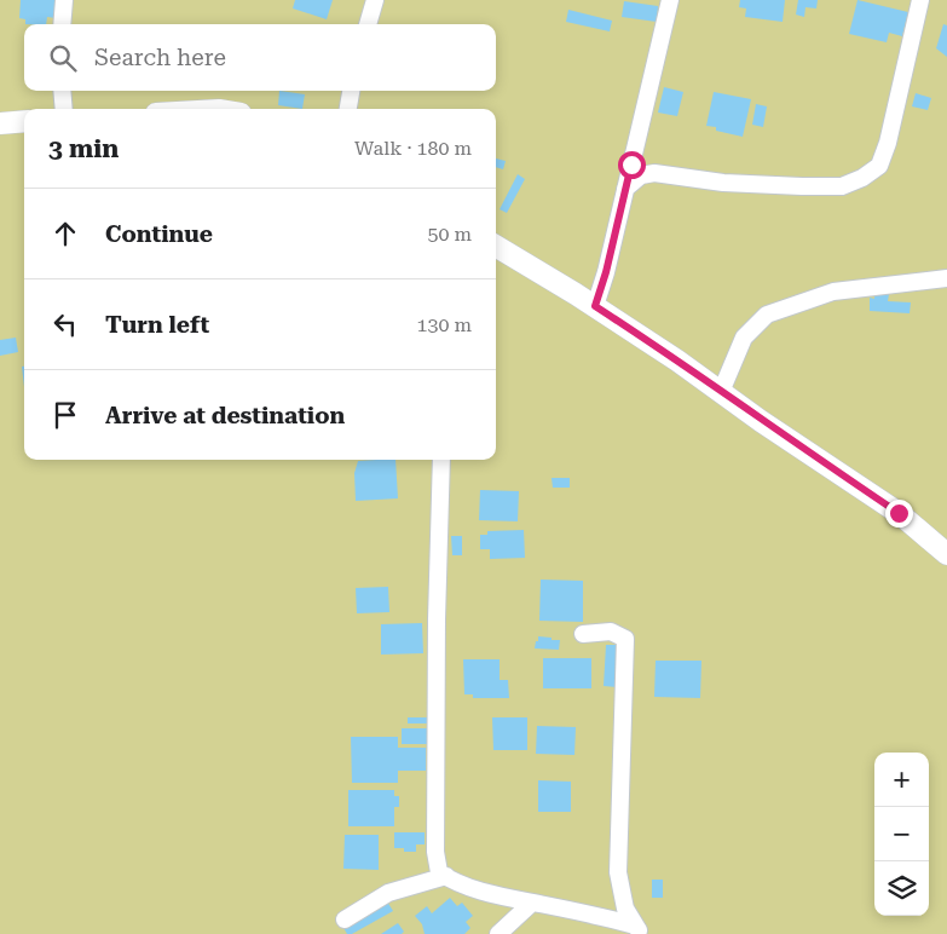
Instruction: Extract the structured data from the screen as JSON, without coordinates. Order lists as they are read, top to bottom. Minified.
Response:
{"page":{"search":"Search here","heading":["3 min","Walk · 180 m"],"list":[["Continue","50 m"],["Turn left","130 m"],"Arrive at destination"],"map_buttons":["+","−"]}}
